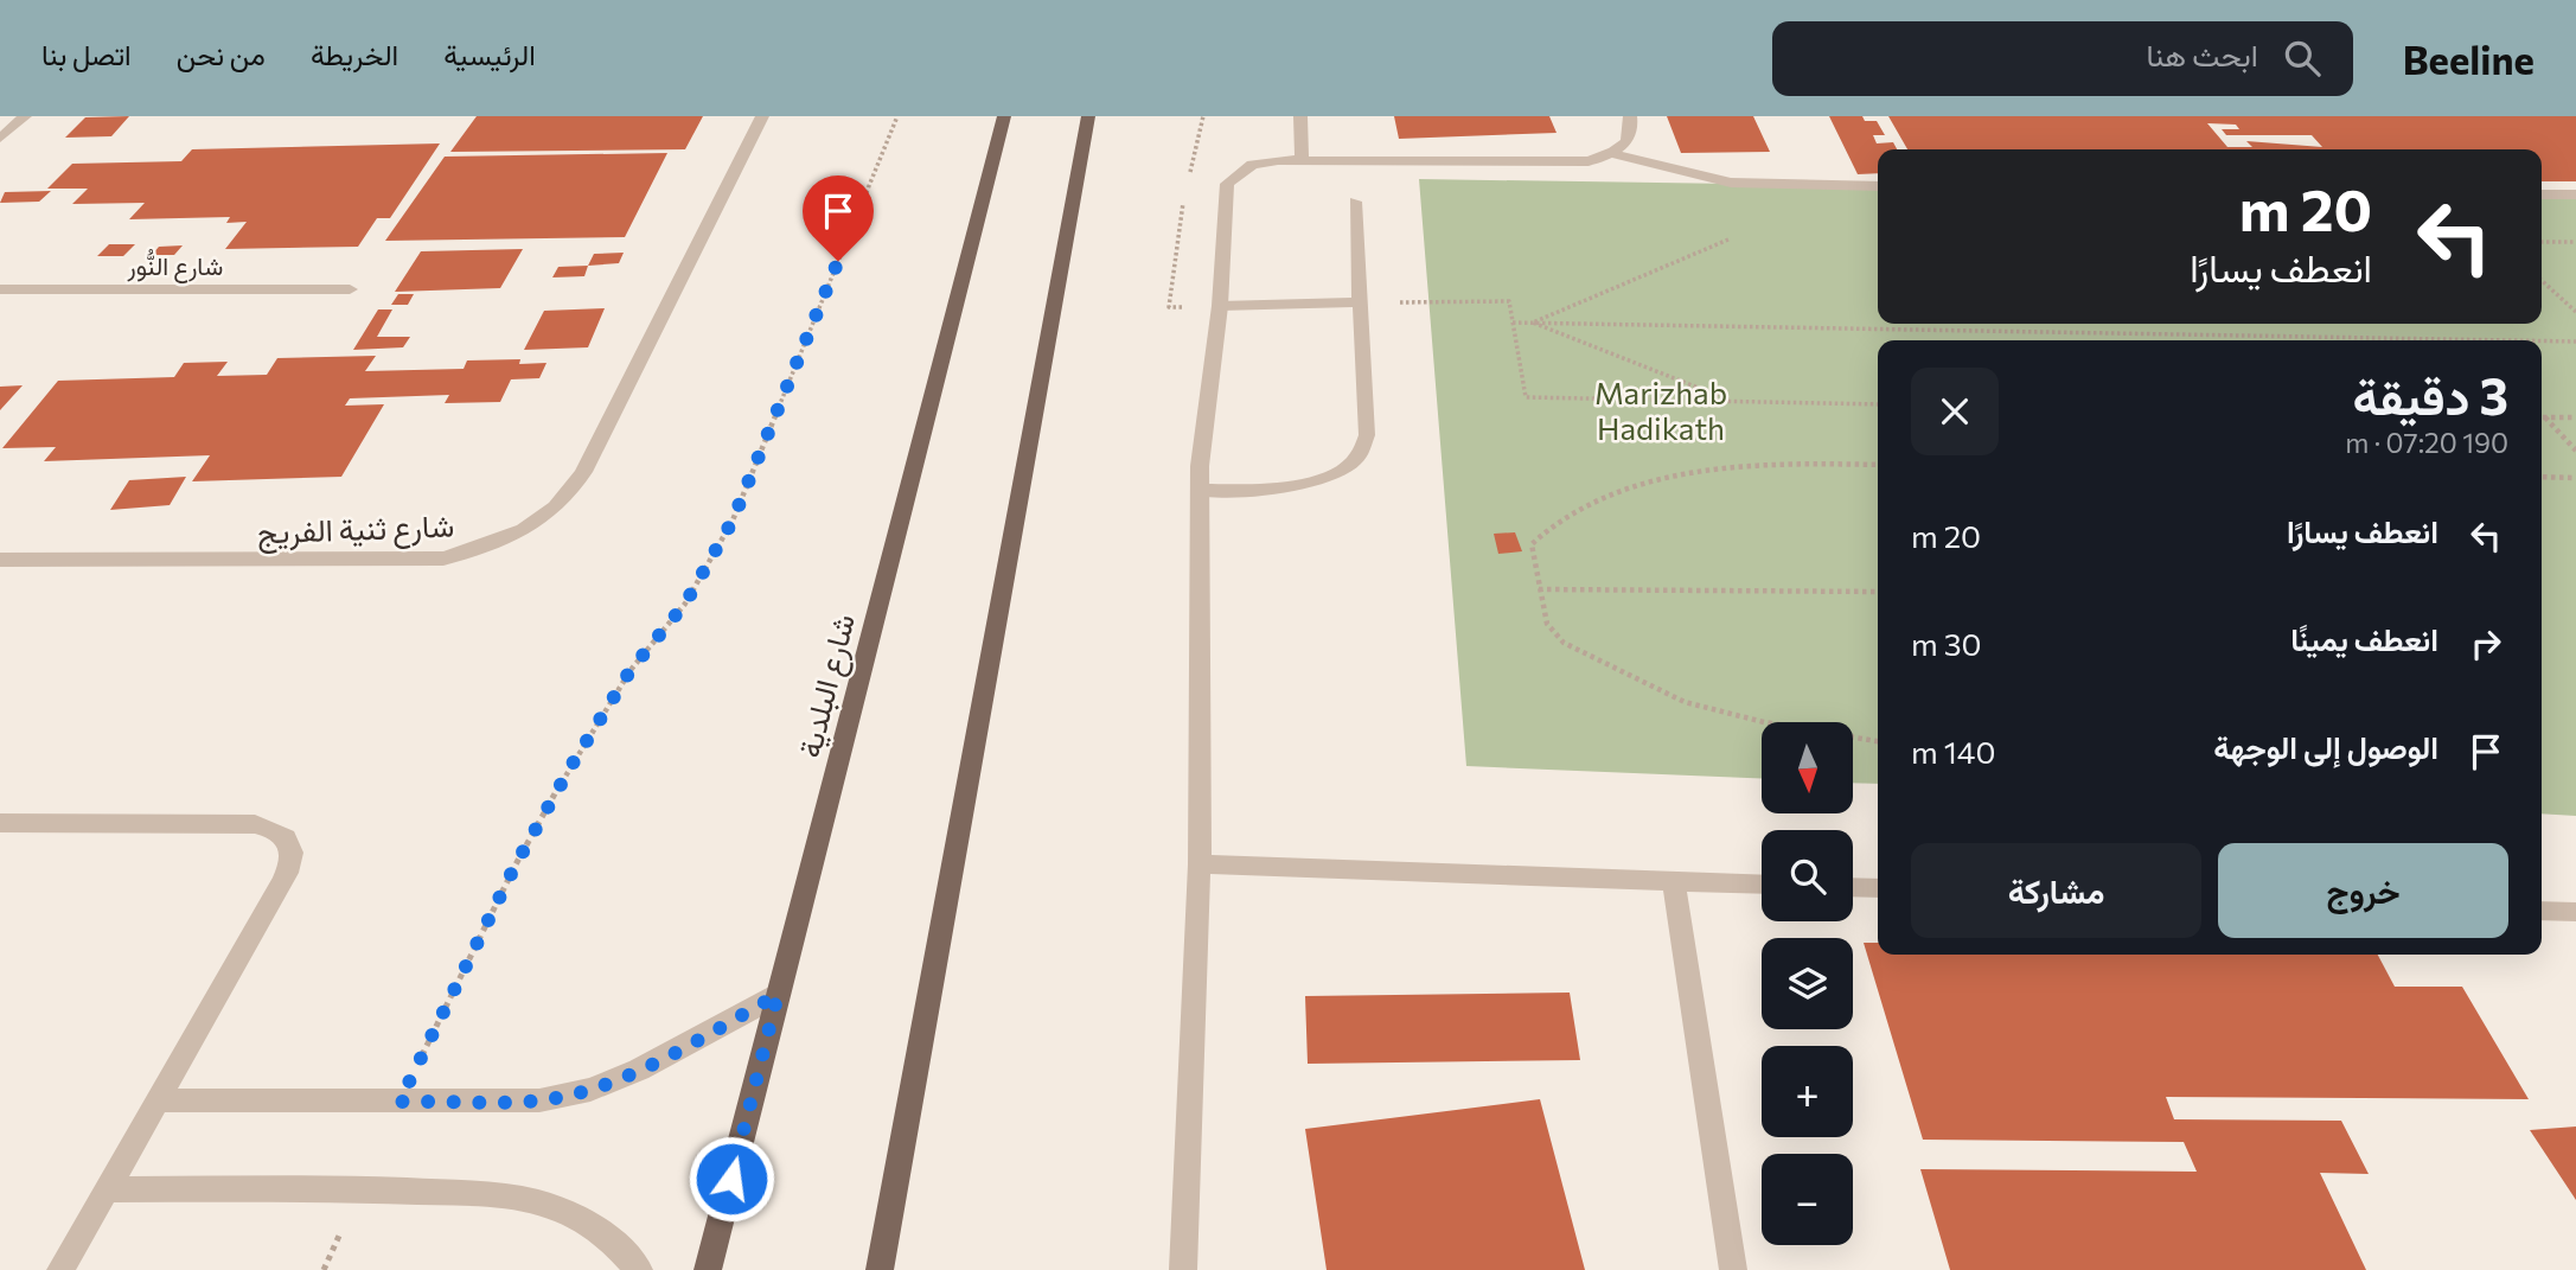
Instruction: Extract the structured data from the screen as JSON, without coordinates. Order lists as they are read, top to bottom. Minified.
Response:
{"streets":{"main road":["شارع البلدية"],"street":["شارع النُّور","شارع ثنية الفريج"]},"parks":["Marizhab Hadikath"],"north":"bottom","page":{"header":"Beeline","search":"ابحث هنا","nav":["الرئيسية","الخريطة","من نحن","اتصل بنا"],"turn":["20 m","انعطف يسارًا"],"heading":["3 دقيقة","190 m · 07:20"],"list":[{"name":"انعطف يسارًا","value":"20 m"},{"name":"انعطف يمينًا","value":"30 m"},{"name":"الوصول إلى الوجهة","value":"140 m"}],"map_buttons":["+","−"],"buttons":["خروج","مشاركة"]}}
